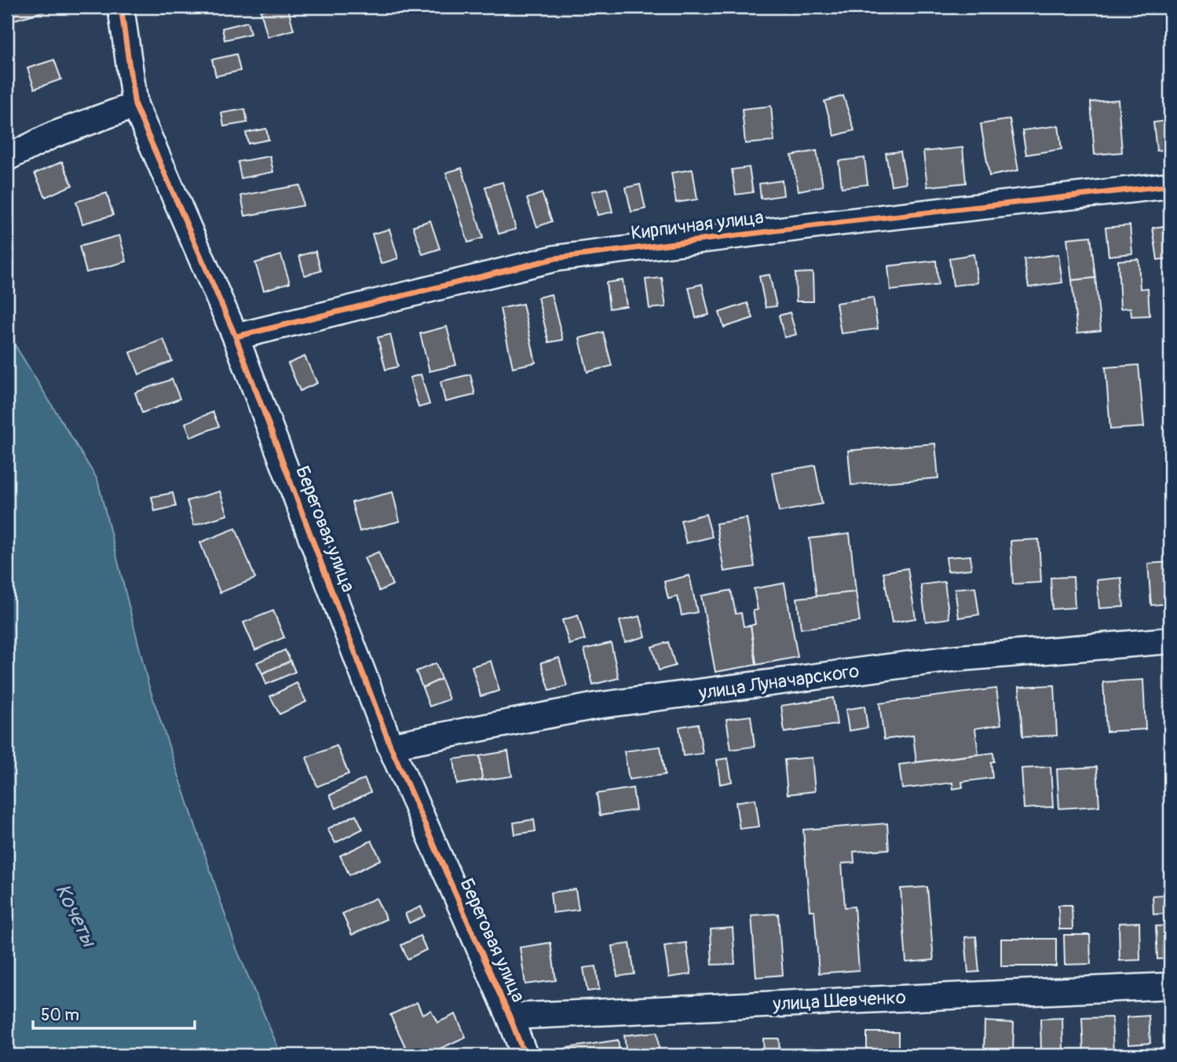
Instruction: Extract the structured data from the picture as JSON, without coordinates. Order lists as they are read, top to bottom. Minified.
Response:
{"streets":{"street":["Кирпичная улица","Береговая улица","улица Луначарского","улица Шевченко"]},"crossings":[["Кирпичная улица","Береговая улица"],["Береговая улица","улица Луначарского"],["Береговая улица","улица Шевченко"]],"water":["Кочеты"],"scale_bar":"50 m"}
